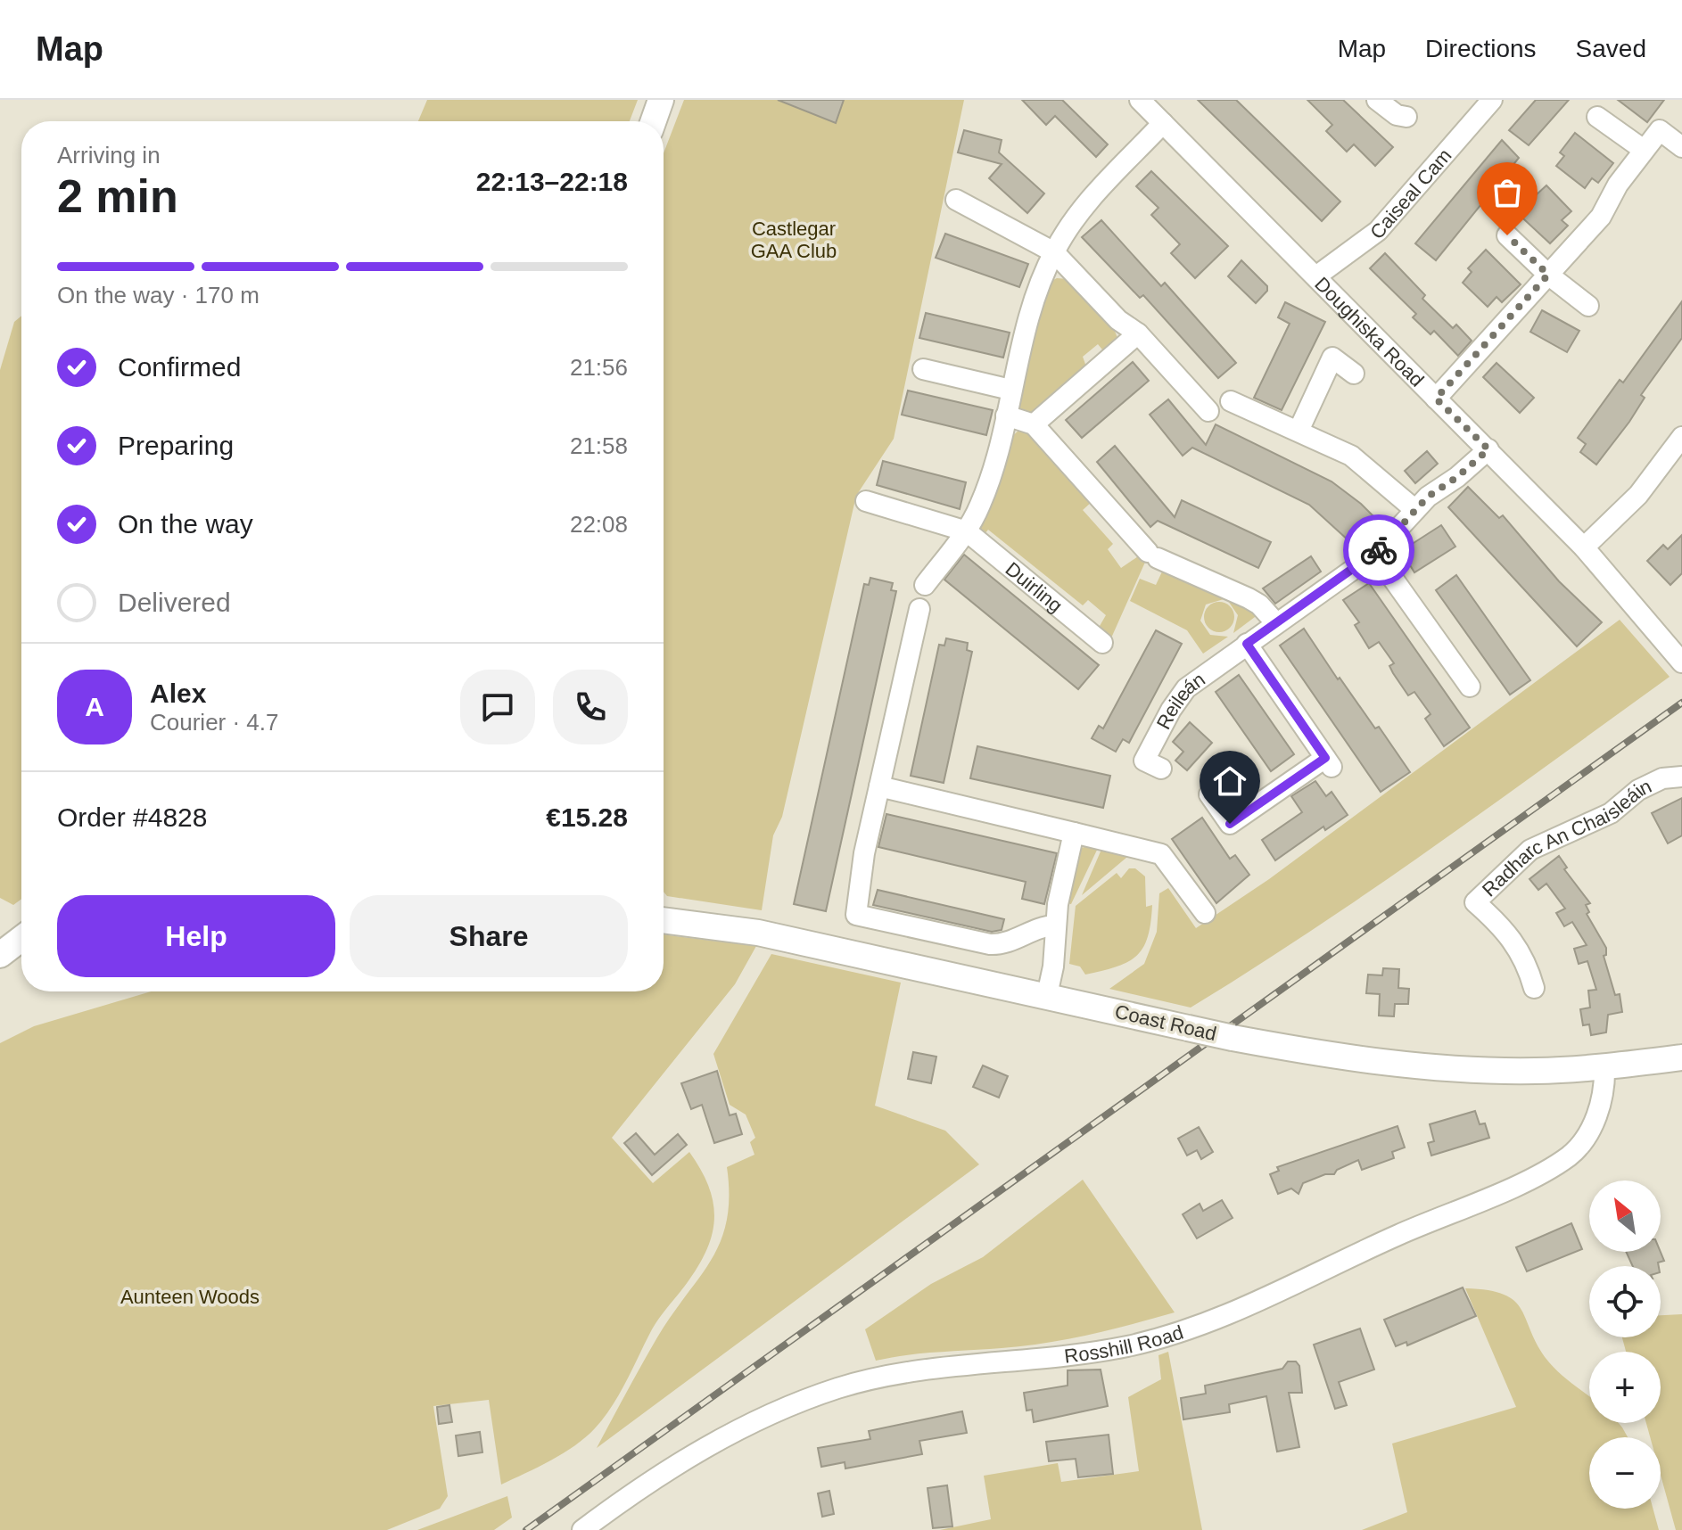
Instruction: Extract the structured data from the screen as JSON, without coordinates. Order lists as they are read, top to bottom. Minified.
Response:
{"streets":{"main road":["Coast Road"],"street":["Caiseal Cam","Doughiska Road","Duirling","Reileán","Radharc An Chaisleáin","Rosshill Road"]},"crossings":[["Caiseal Cam","Doughiska Road"],["Doughiska Road","Reileán"],["Coast Road","Rosshill Road"]],"parks":["Castlegar GAA Club","Aunteen Woods"],"north":"top left","page":{"header":"Map","nav":["Map","Directions","Saved"],"heading":["2 min","Arriving in","22:13–22:18"],"panel":["Alex","Courier · 4.7","Order #4828","€15.28"],"bar":"On the way · 170 m","list":[["Confirmed","21:56"],["Preparing","21:58"],["On the way","22:08"],"Delivered"],"round":"A","buttons":["Help","Share"],"map_buttons":["+","−"]}}
